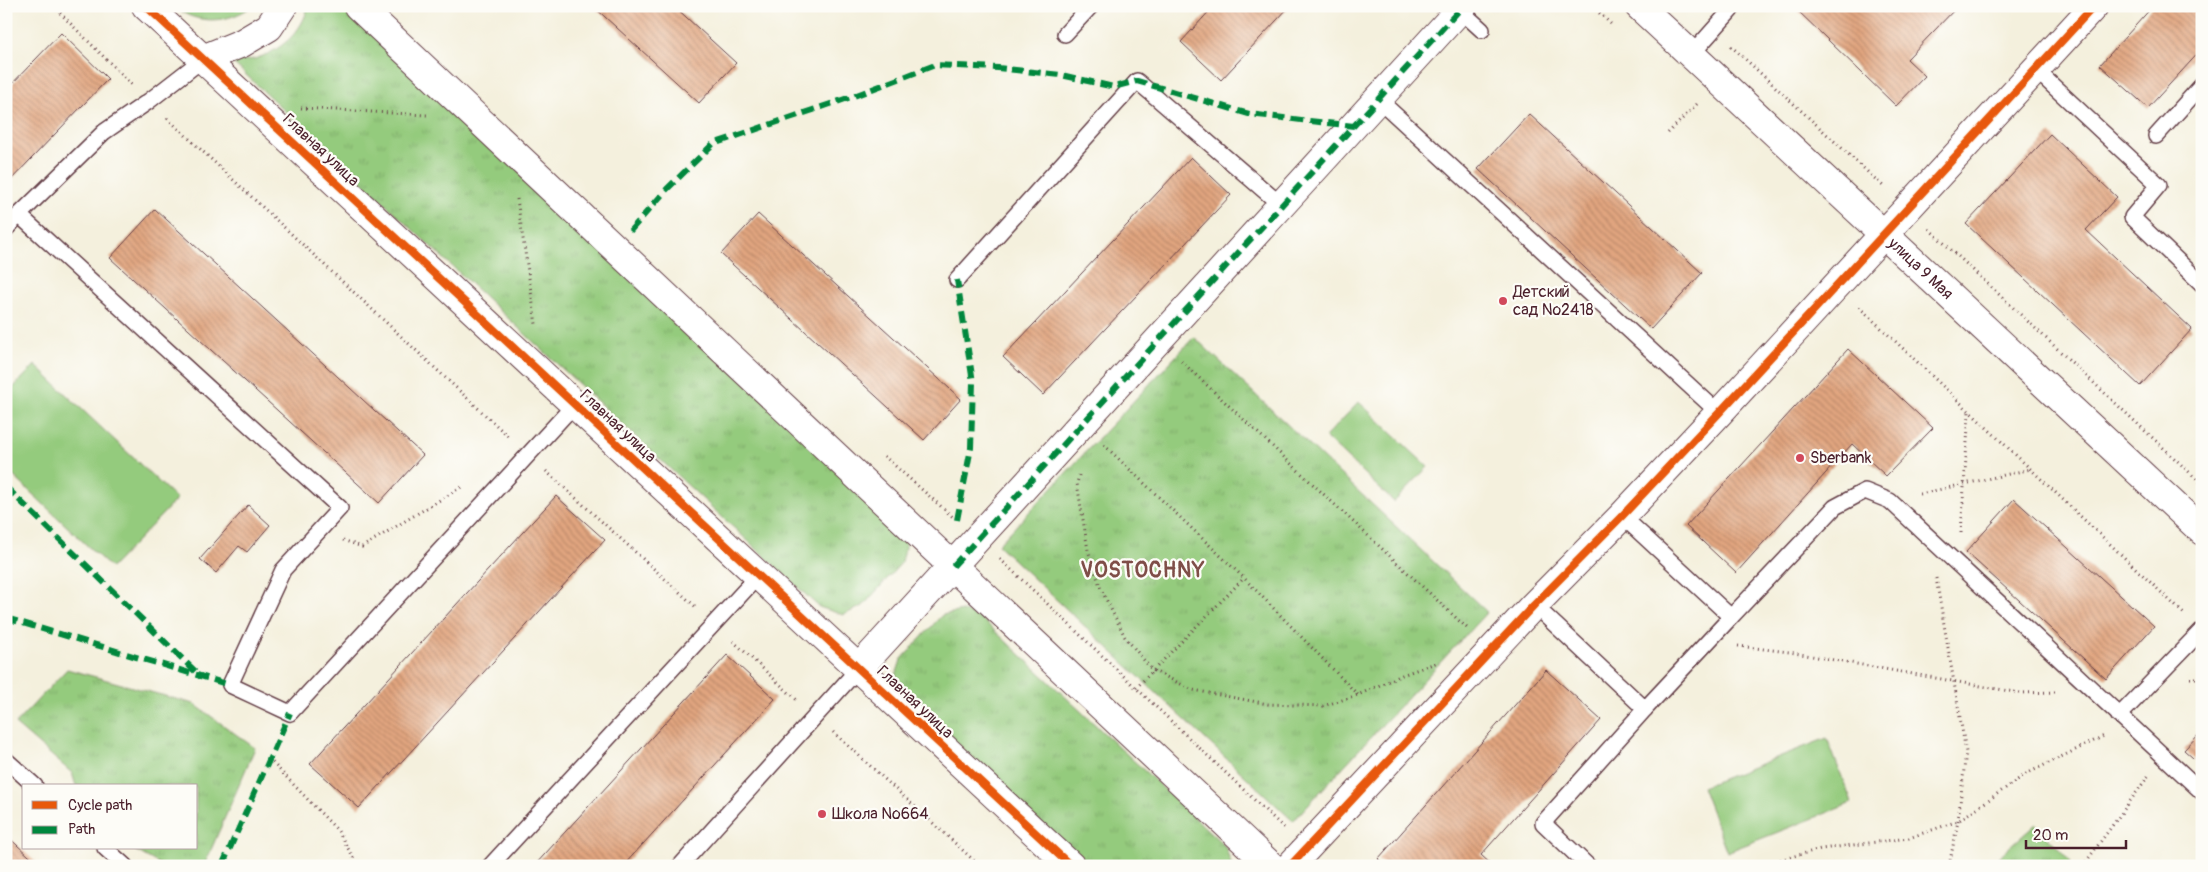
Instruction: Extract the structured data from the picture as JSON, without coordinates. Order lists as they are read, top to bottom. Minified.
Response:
{"streets":{"street":["Главная улица","улица 9 Мая"]},"districts":["VOSTOCHNY"],"places":["Детский сад №2418","Sberbank","Школа №664"],"legend":["Cycle path","Path"],"scale_bar":"20 m"}
